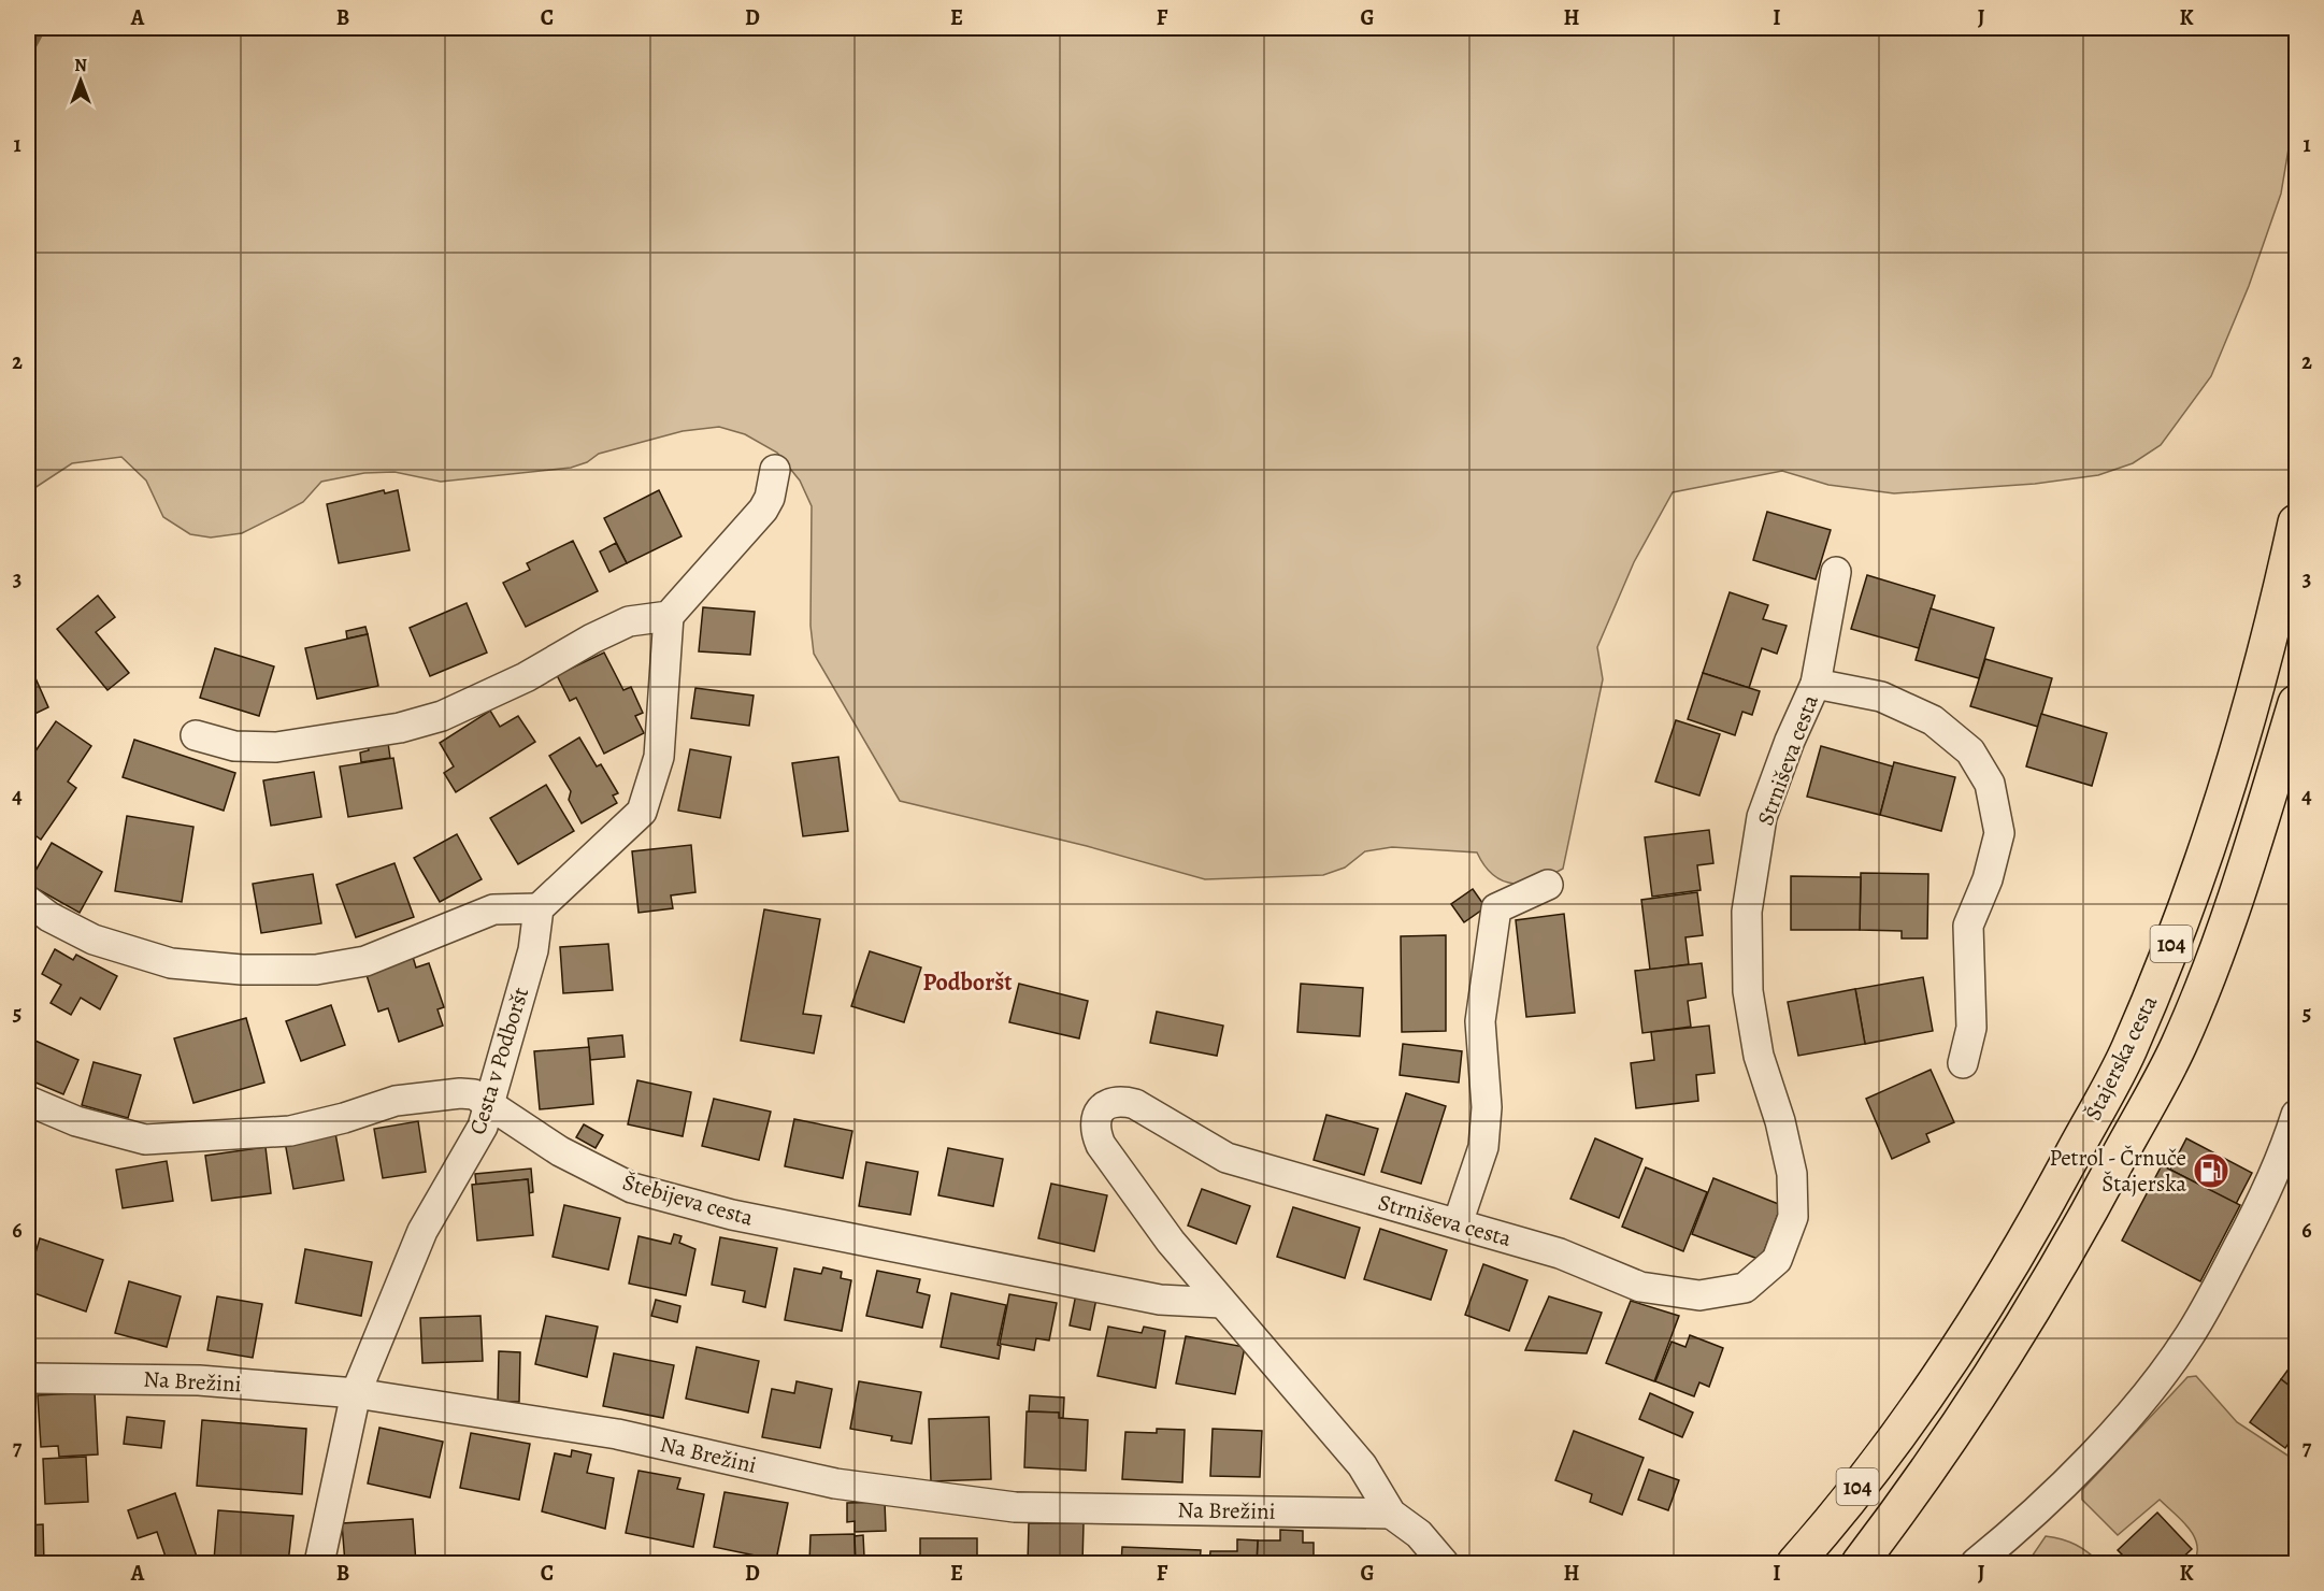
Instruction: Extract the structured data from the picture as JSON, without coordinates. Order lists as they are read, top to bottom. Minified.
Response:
{"streets":{"main road":["104","Štajerska cesta"],"street":["Strniševa cesta","Cesta v Podboršt","Štebijeva cesta","Na Brežini"]},"crossings":[["Strniševa cesta","Štebijeva cesta"],["Strniševa cesta","Na Brežini"],["Cesta v Podboršt","Štebijeva cesta"],["Cesta v Podboršt","Na Brežini"]],"districts":["Podboršt"],"places":{"fuel station":["Petrol - Črnuče Štajerska"]},"north":"top","grid":{"columns":["A","B","C","D","E","F","G","H","I","J","K"],"rows":["1","2","3","4","5","6","7"]}}
